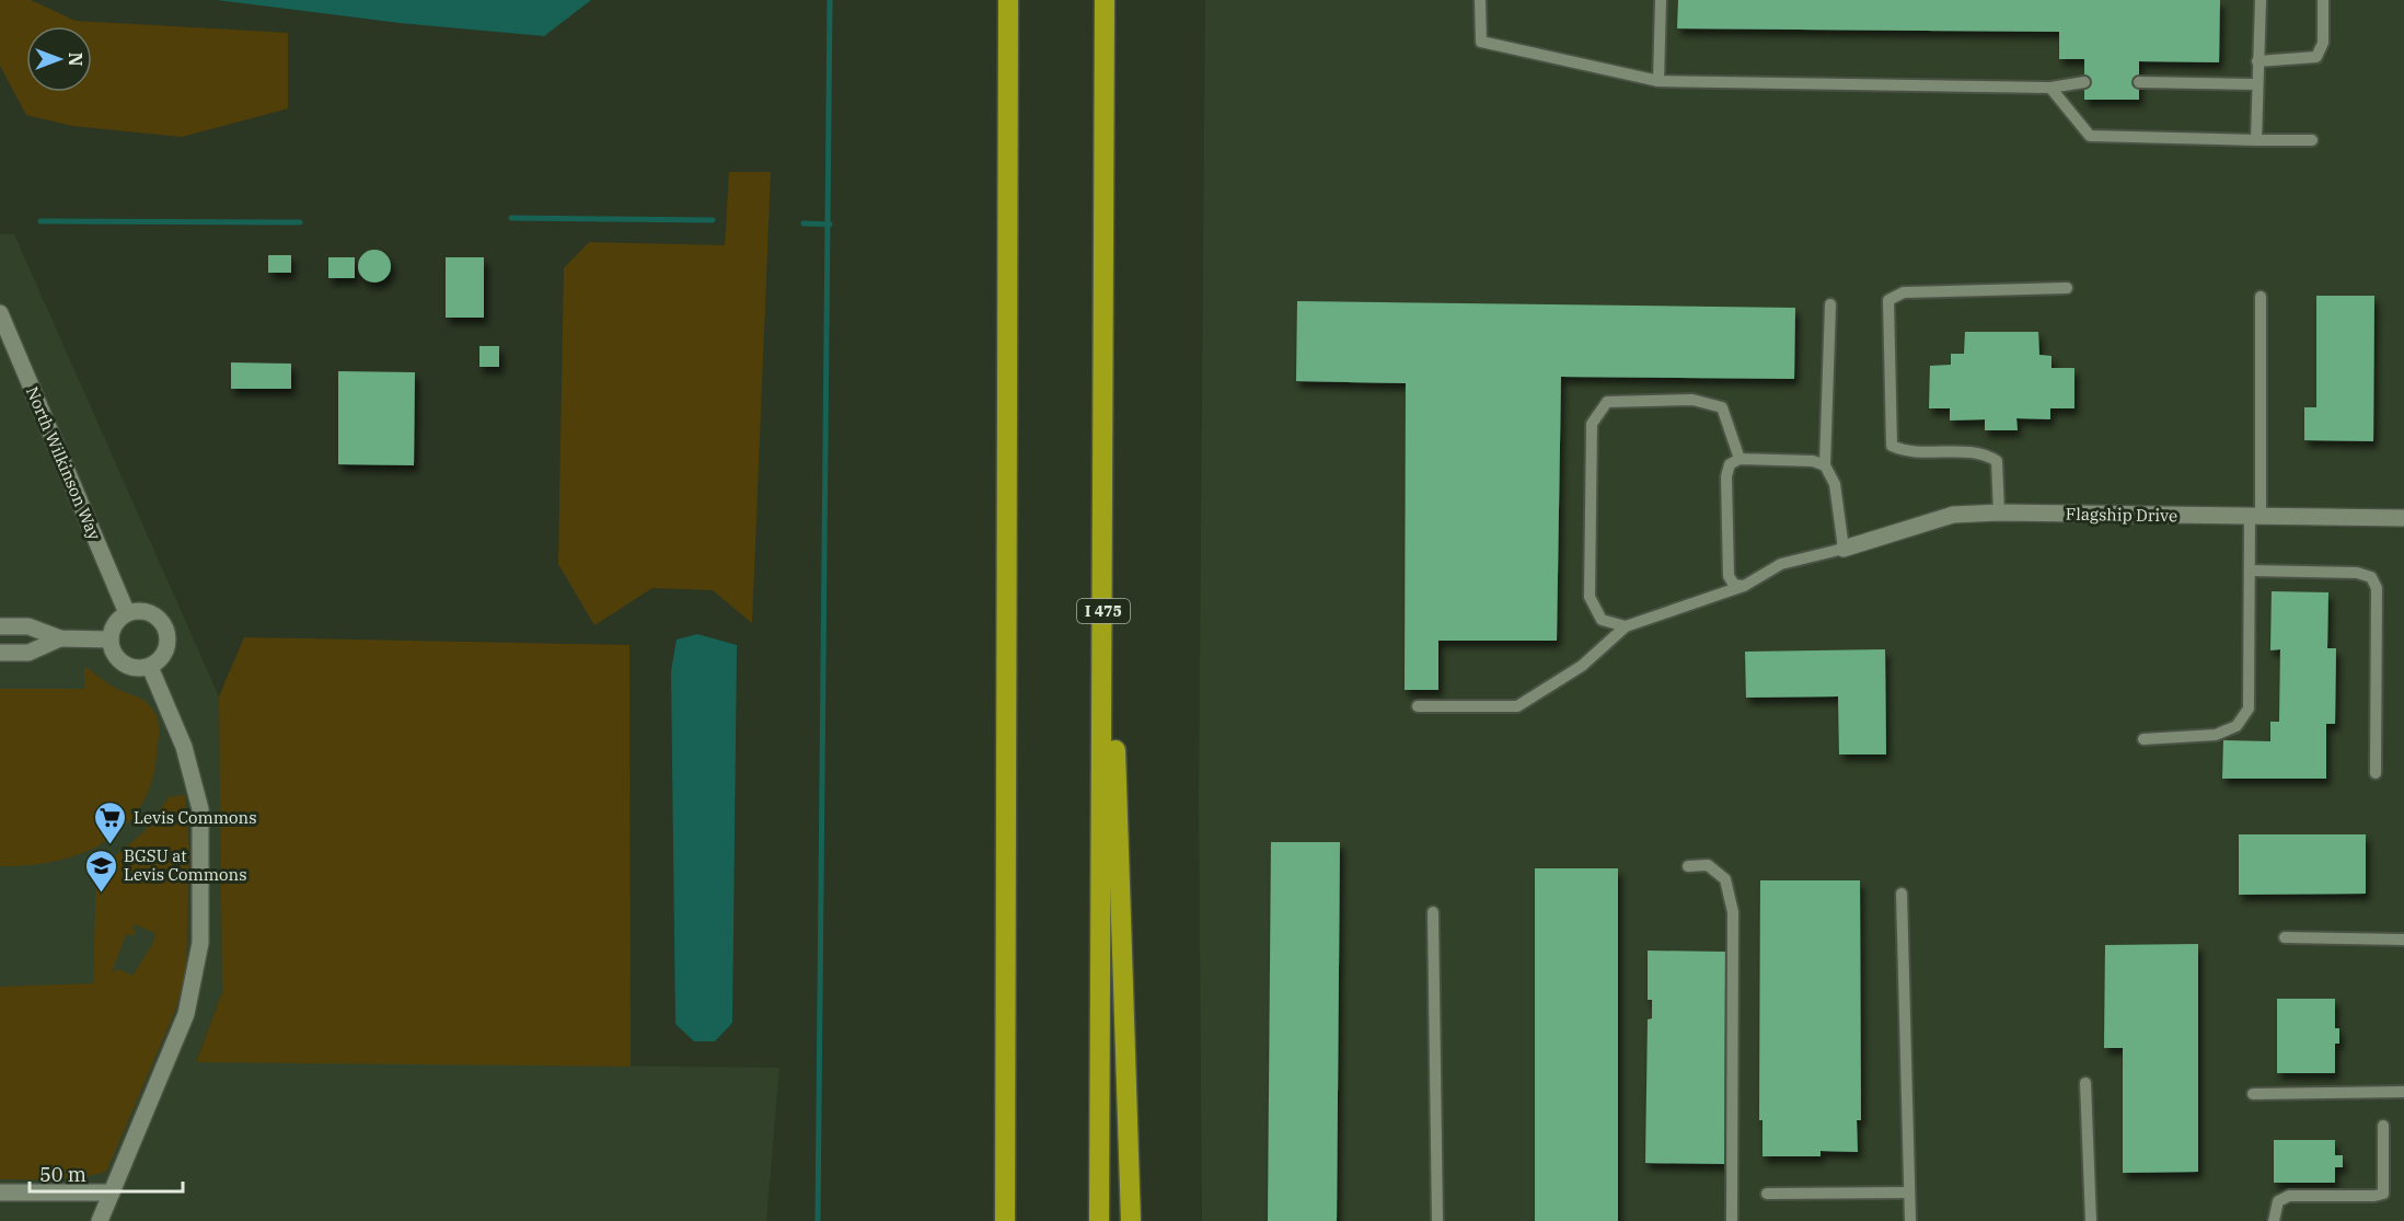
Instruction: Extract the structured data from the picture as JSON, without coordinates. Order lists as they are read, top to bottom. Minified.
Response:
{"streets":{"highway":["I 475"],"street":["North Wilkinson Way","Flagship Drive"]},"places":{"supermarket":["Levis Commons"],"school or university":["BGSU at Levis Commons"]},"scale_bar":"50 m","north":"right"}
